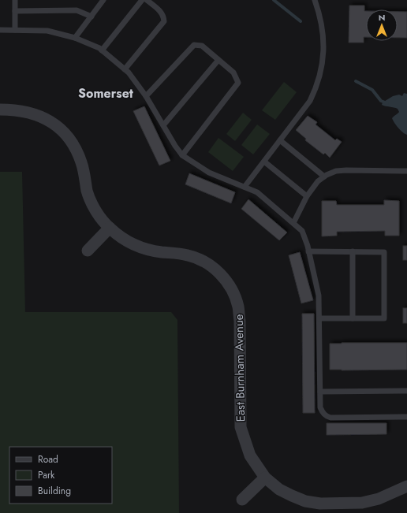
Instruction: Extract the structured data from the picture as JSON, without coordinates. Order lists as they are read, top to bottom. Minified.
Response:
{"streets":{"street":["East Burnham Avenue"]},"districts":["Somerset"],"legend":["Road","Park","Building"],"north":"top"}
